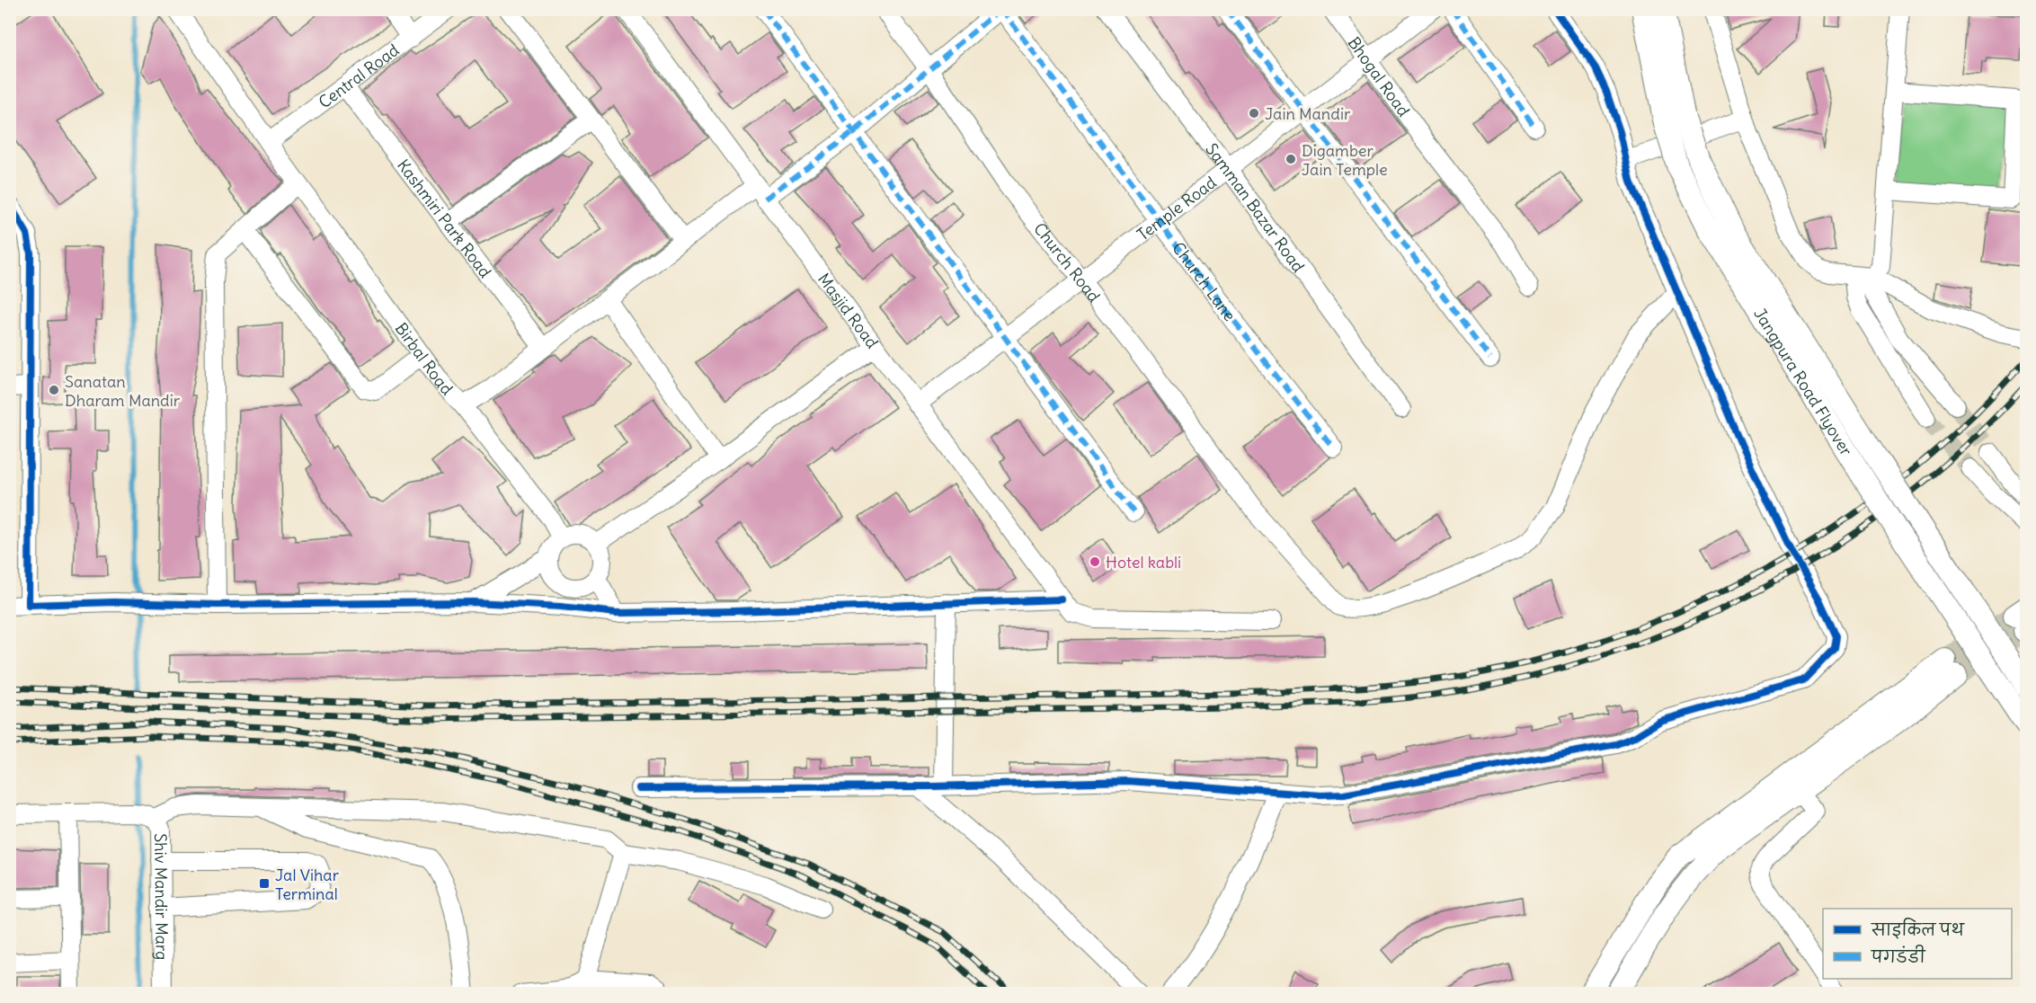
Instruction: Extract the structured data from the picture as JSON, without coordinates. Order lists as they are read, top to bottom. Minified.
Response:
{"streets":{"main road":["Jangpura Road Flyover"],"street":["Bhogal Road","Central Road","Temple Road","Samman Bazar Road","Kashmiri Park Road","Church Road","Church Lane","Masjid Road","Birbal Road","Shiv Mandir Marg"]},"crossings":[["Bhogal Road","Temple Road"],["Central Road","Kashmiri Park Road"],["Central Road","Birbal Road"],["Temple Road","Samman Bazar Road"],["Temple Road","Church Road"],["Temple Road","Church Lane"],["Temple Road","Masjid Road"],["Kashmiri Park Road","Birbal Road"],["Church Road","Birbal Road"],["Church Lane","Birbal Road"],["Masjid Road","Birbal Road"]],"places":{"other":["Jain Mandir","Digamber Jain Temple","Sanatan Dharam Mandir","Hotel kabli"],"transit":["Jal Vihar Terminal"]},"legend":["साइकिल पथ","पगडंडी"]}
